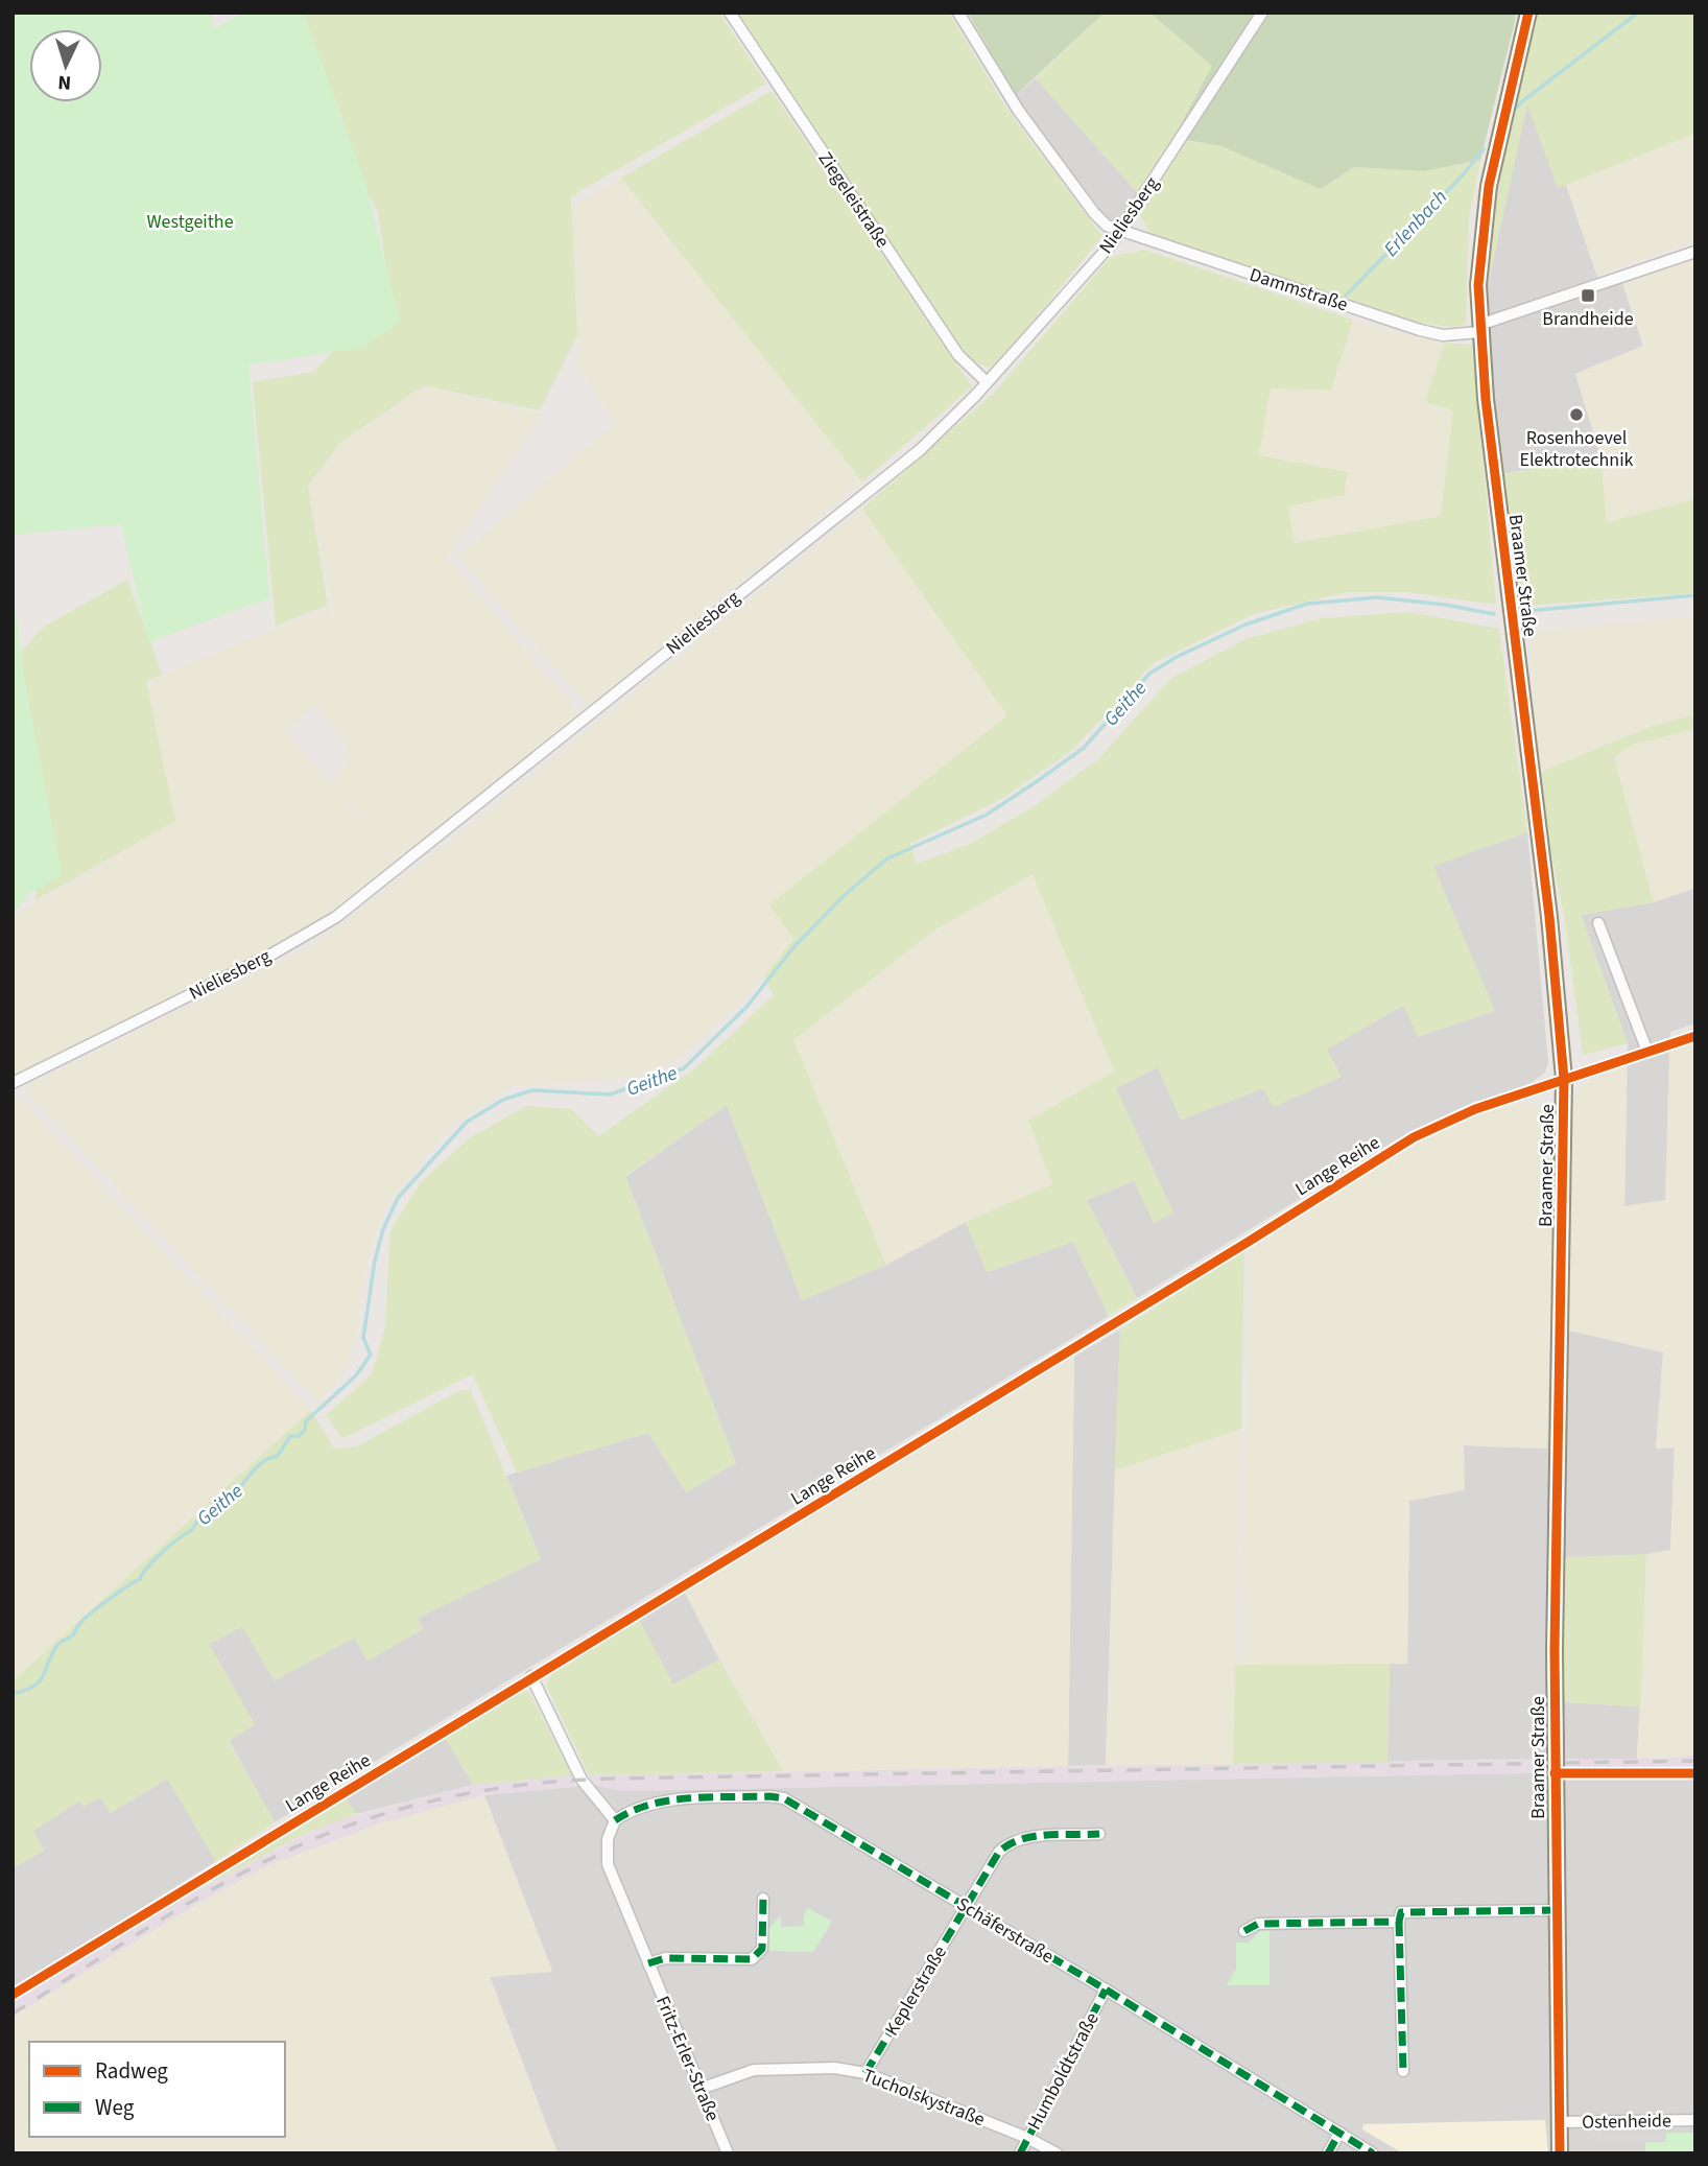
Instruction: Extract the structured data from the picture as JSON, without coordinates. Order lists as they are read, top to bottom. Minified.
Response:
{"streets":{"street":["Ziegeleistraße","Nieliesberg","Dammstraße","Braamer Straße","Lange Reihe","Schäferstraße","Keplerstraße","Fritz-Erler-Straße","Humboldtstraße","Tucholskystraße","Ostenheide"]},"crossings":[["Ziegeleistraße","Nieliesberg"],["Nieliesberg","Dammstraße"],["Dammstraße","Braamer Straße"],["Braamer Straße","Lange Reihe"],["Braamer Straße","Ostenheide"],["Schäferstraße","Keplerstraße"],["Schäferstraße","Fritz-Erler-Straße"],["Schäferstraße","Humboldtstraße"],["Keplerstraße","Tucholskystraße"],["Fritz-Erler-Straße","Tucholskystraße"],["Humboldtstraße","Tucholskystraße"]],"water":["Erlenbach","Geithe"],"parks":["Westgeithe"],"places":{"transit":["Brandheide"],"other":["Rosenhoevel Elektrotechnik"]},"legend":["Radweg","Weg"],"north":"bottom"}
